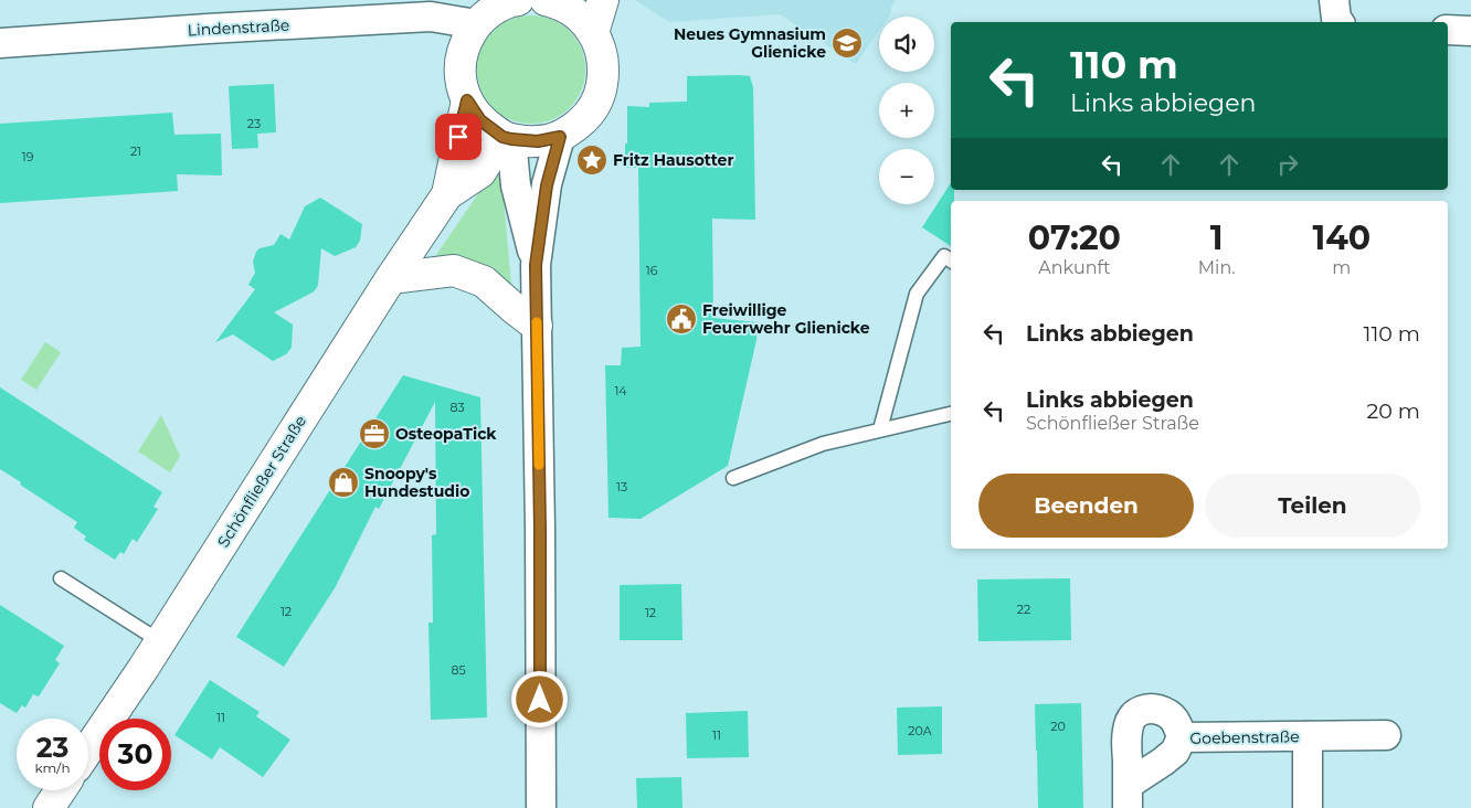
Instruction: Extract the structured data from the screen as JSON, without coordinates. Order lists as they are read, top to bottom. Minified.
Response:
{"streets":{"main road":["Schönfließer Straße"],"street":["Lindenstraße","Goebenstraße"]},"places":{"school or university":["Neues Gymnasium Glienicke"],"place":["Fritz Hausotter"],"public building":["Freiwillige Feuerwehr Glienicke"],"office":["OsteopaTick"],"shop":["Snoopy's Hundestudio"]},"house_numbers":["23","21","19","16","14","83","13","22","12","12","85","11","20","20A","11"],"page":{"map_buttons":["+","−"],"turn":["110 m","Links abbiegen"],"eta":["07:20","Ankunft","1","Min.","140","m"],"list":[{"name":"Links abbiegen","value":"110 m"},{"name":"Links abbiegen","note":"Schönfließer Straße","value":"20 m"}],"buttons":["Beenden","Teilen"],"speed":"23 km/h","limit":"30"}}
